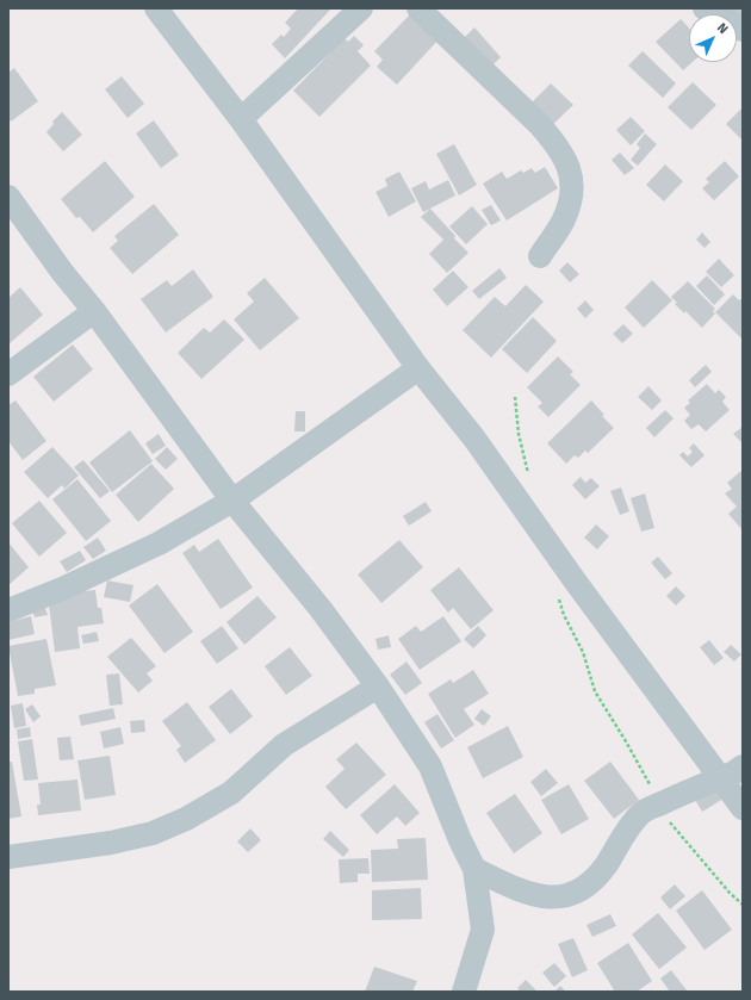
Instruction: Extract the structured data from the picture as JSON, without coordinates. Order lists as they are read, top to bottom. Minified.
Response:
{"north":"top right"}
